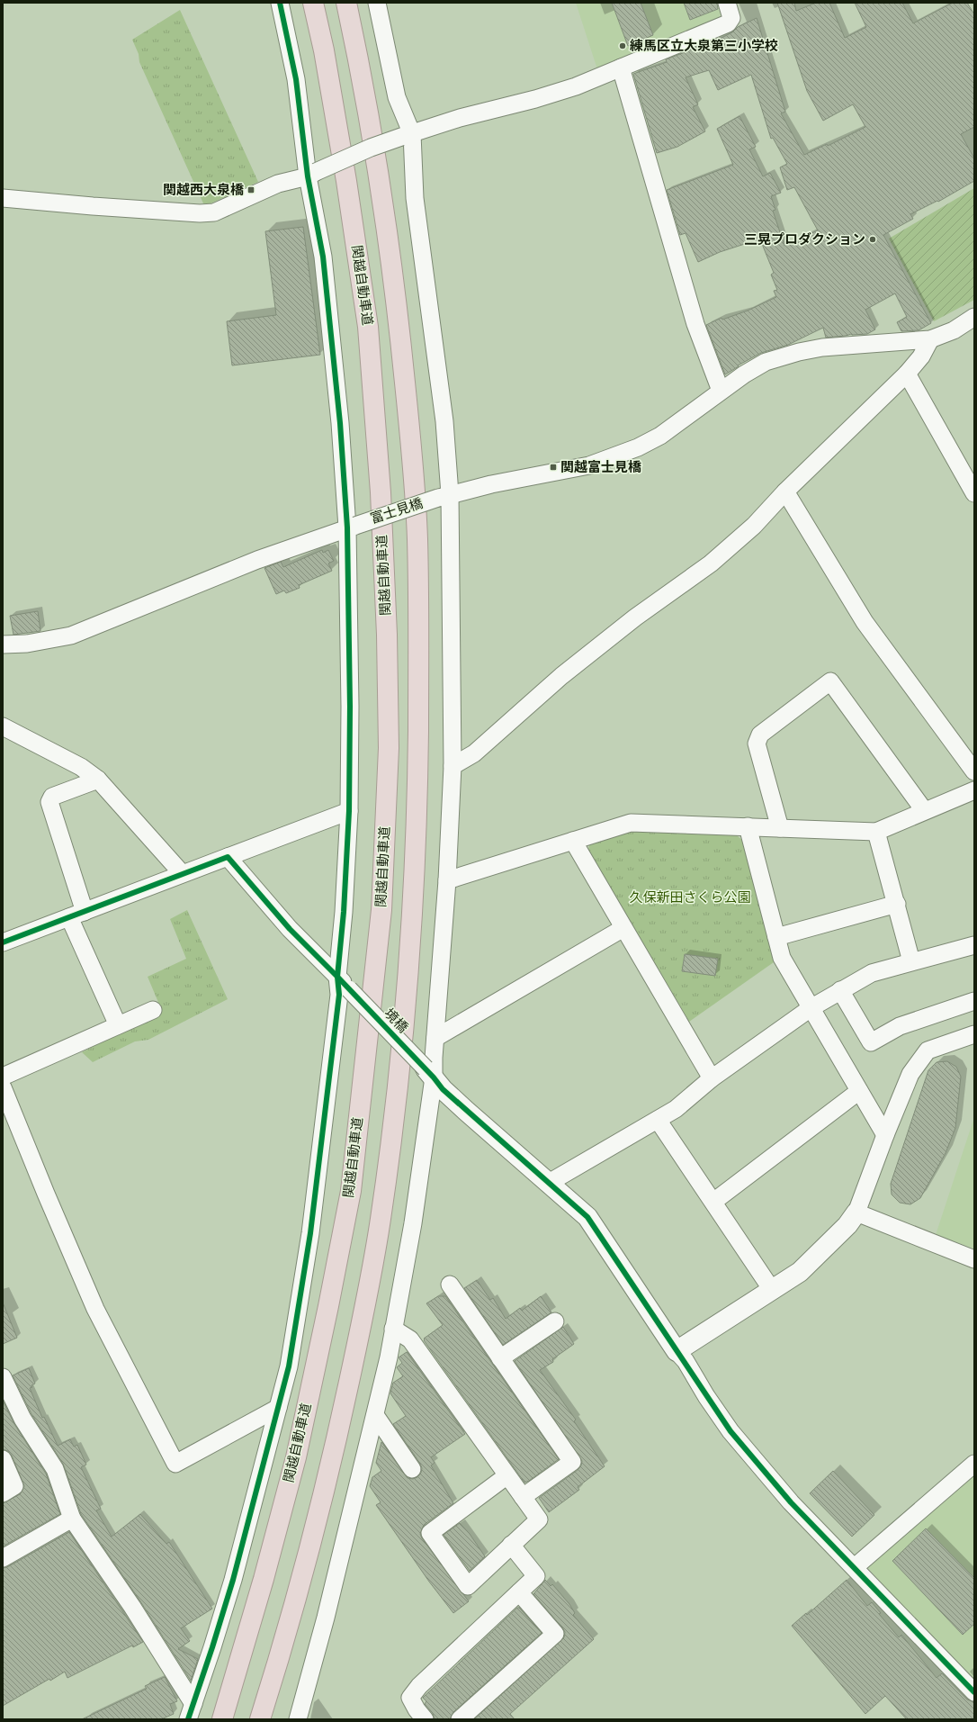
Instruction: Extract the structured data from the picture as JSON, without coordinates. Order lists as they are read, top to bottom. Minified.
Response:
{"streets":{"highway":["関越自動車道"],"street":["富士見橋","境橋"]},"parks":["久保新田さくら公園"],"places":{"other":["練馬区立大泉第三小学校","三晃プロダクション"],"transit":["関越西大泉橋","関越富士見橋"]}}
